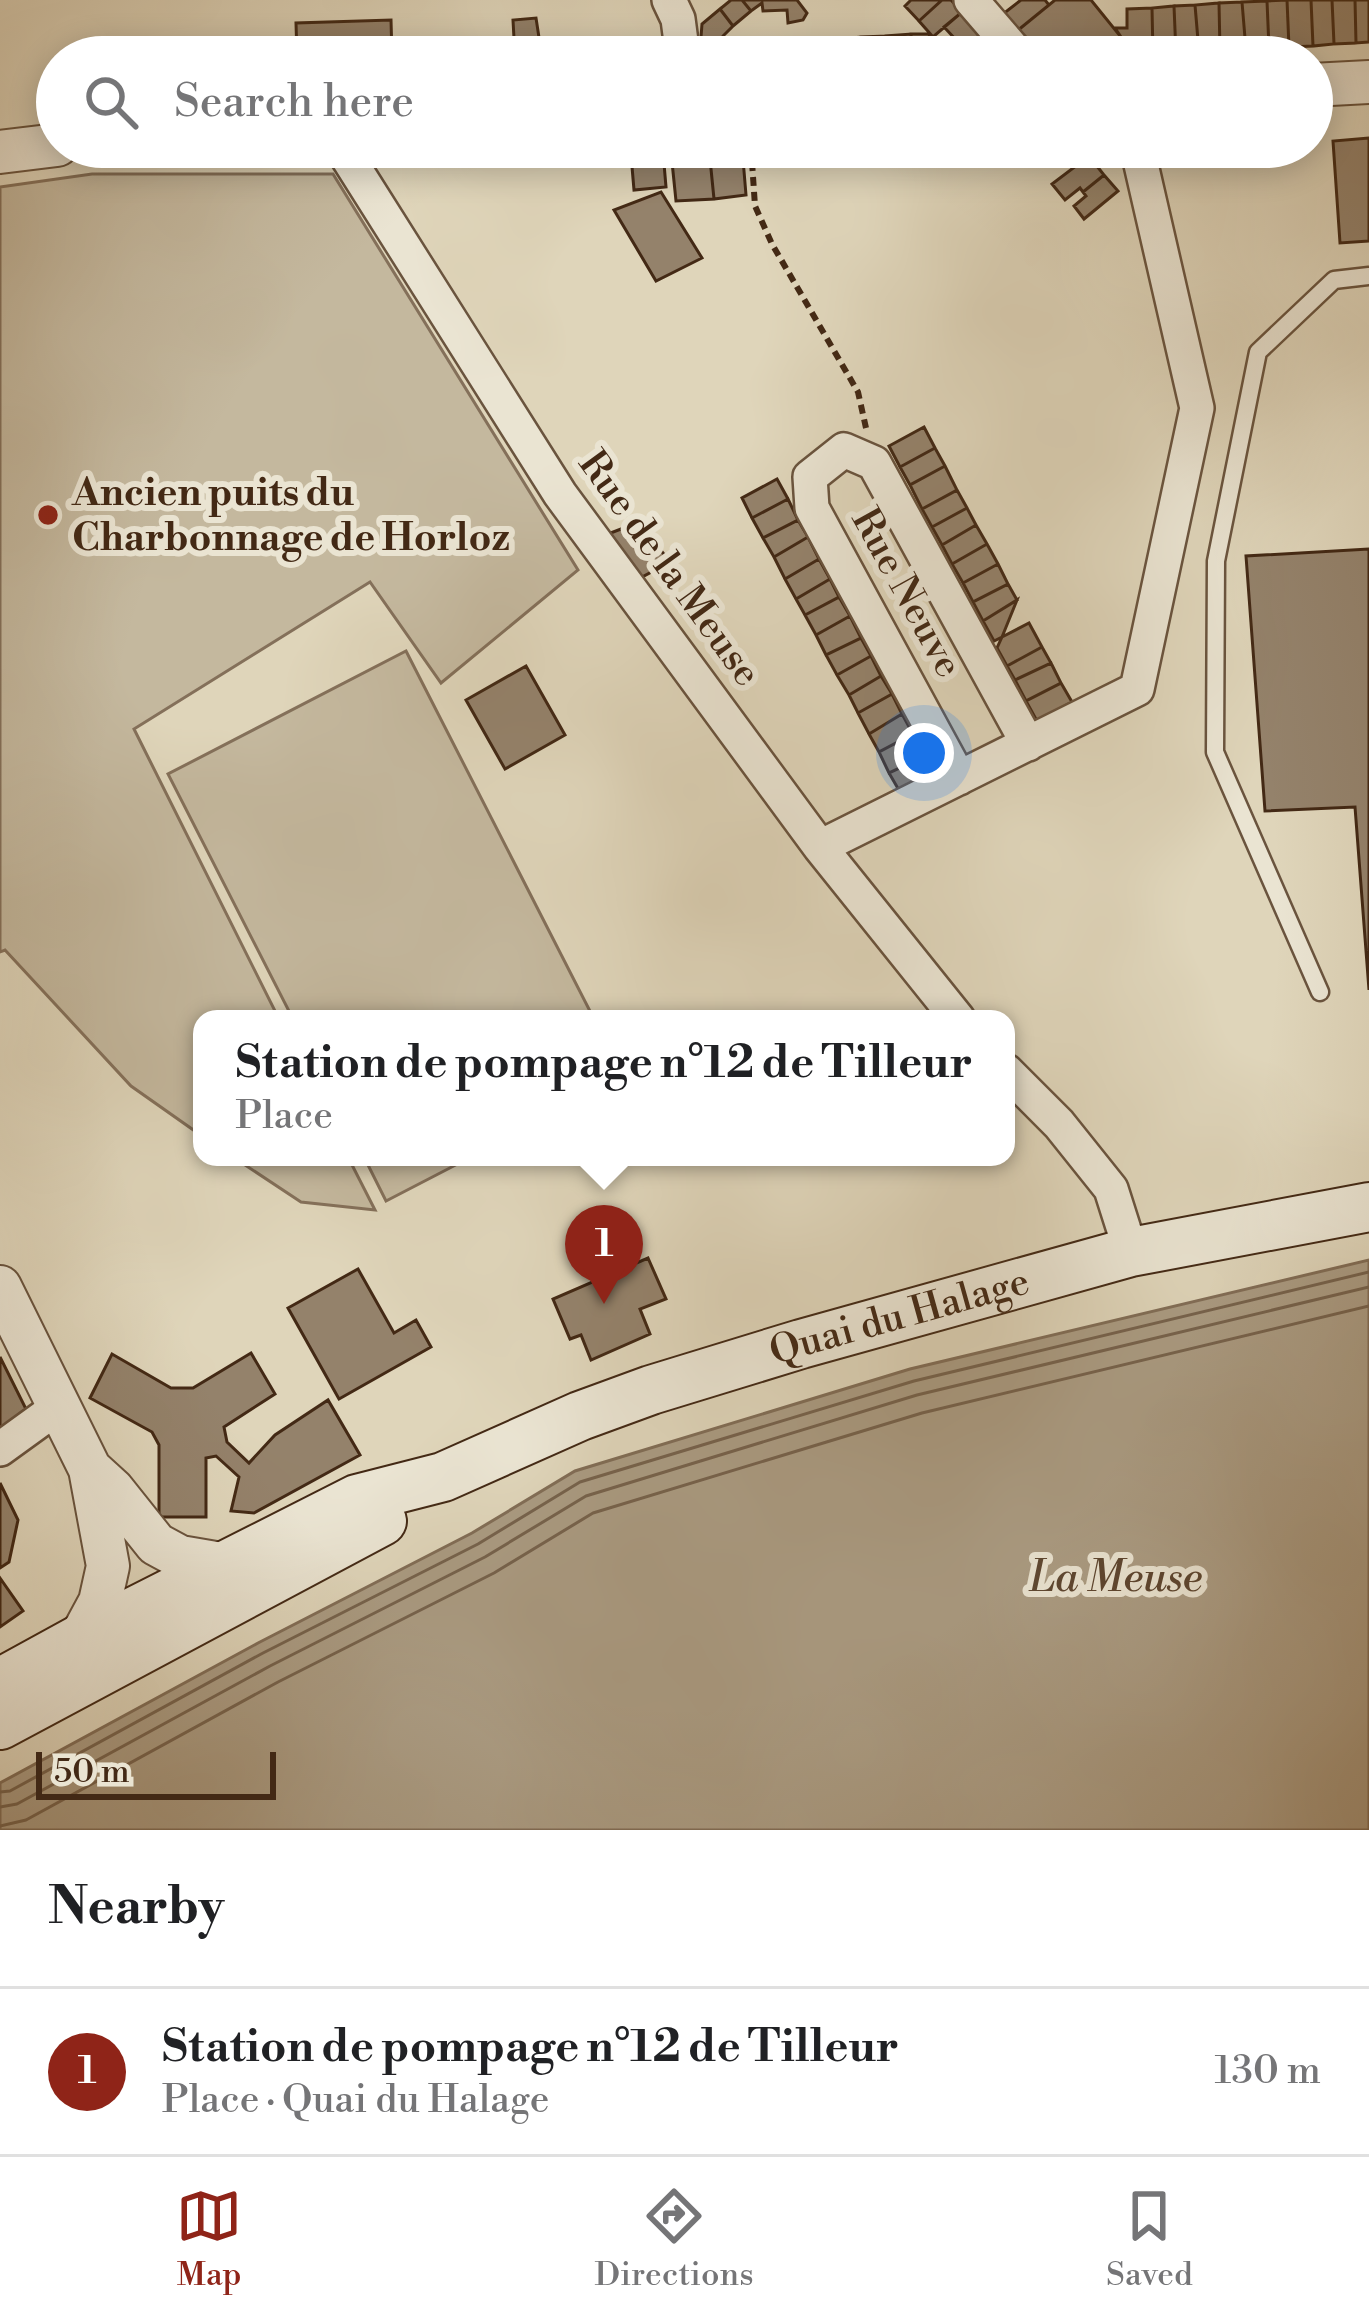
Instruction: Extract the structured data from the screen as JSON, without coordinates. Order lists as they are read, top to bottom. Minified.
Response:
{"streets":{"main road":["Quai du Halage"],"street":["Rue de la Meuse","Rue Neuve"]},"water":["La Meuse"],"places":["Ancien puits du Charbonnage de Horloz"],"scale_bar":"50 m","page":{"search":"Search here","popup":["Station de pompage n°12 de Tilleur","Place"],"pins":"1","scale":"50 m","heading":"Nearby","list":[{"mark":"1","name":"Station de pompage n°12 de Tilleur","note":"Place · Quai du Halage","value":"130 m"}],"nav":["Map","Directions","Saved"]}}
